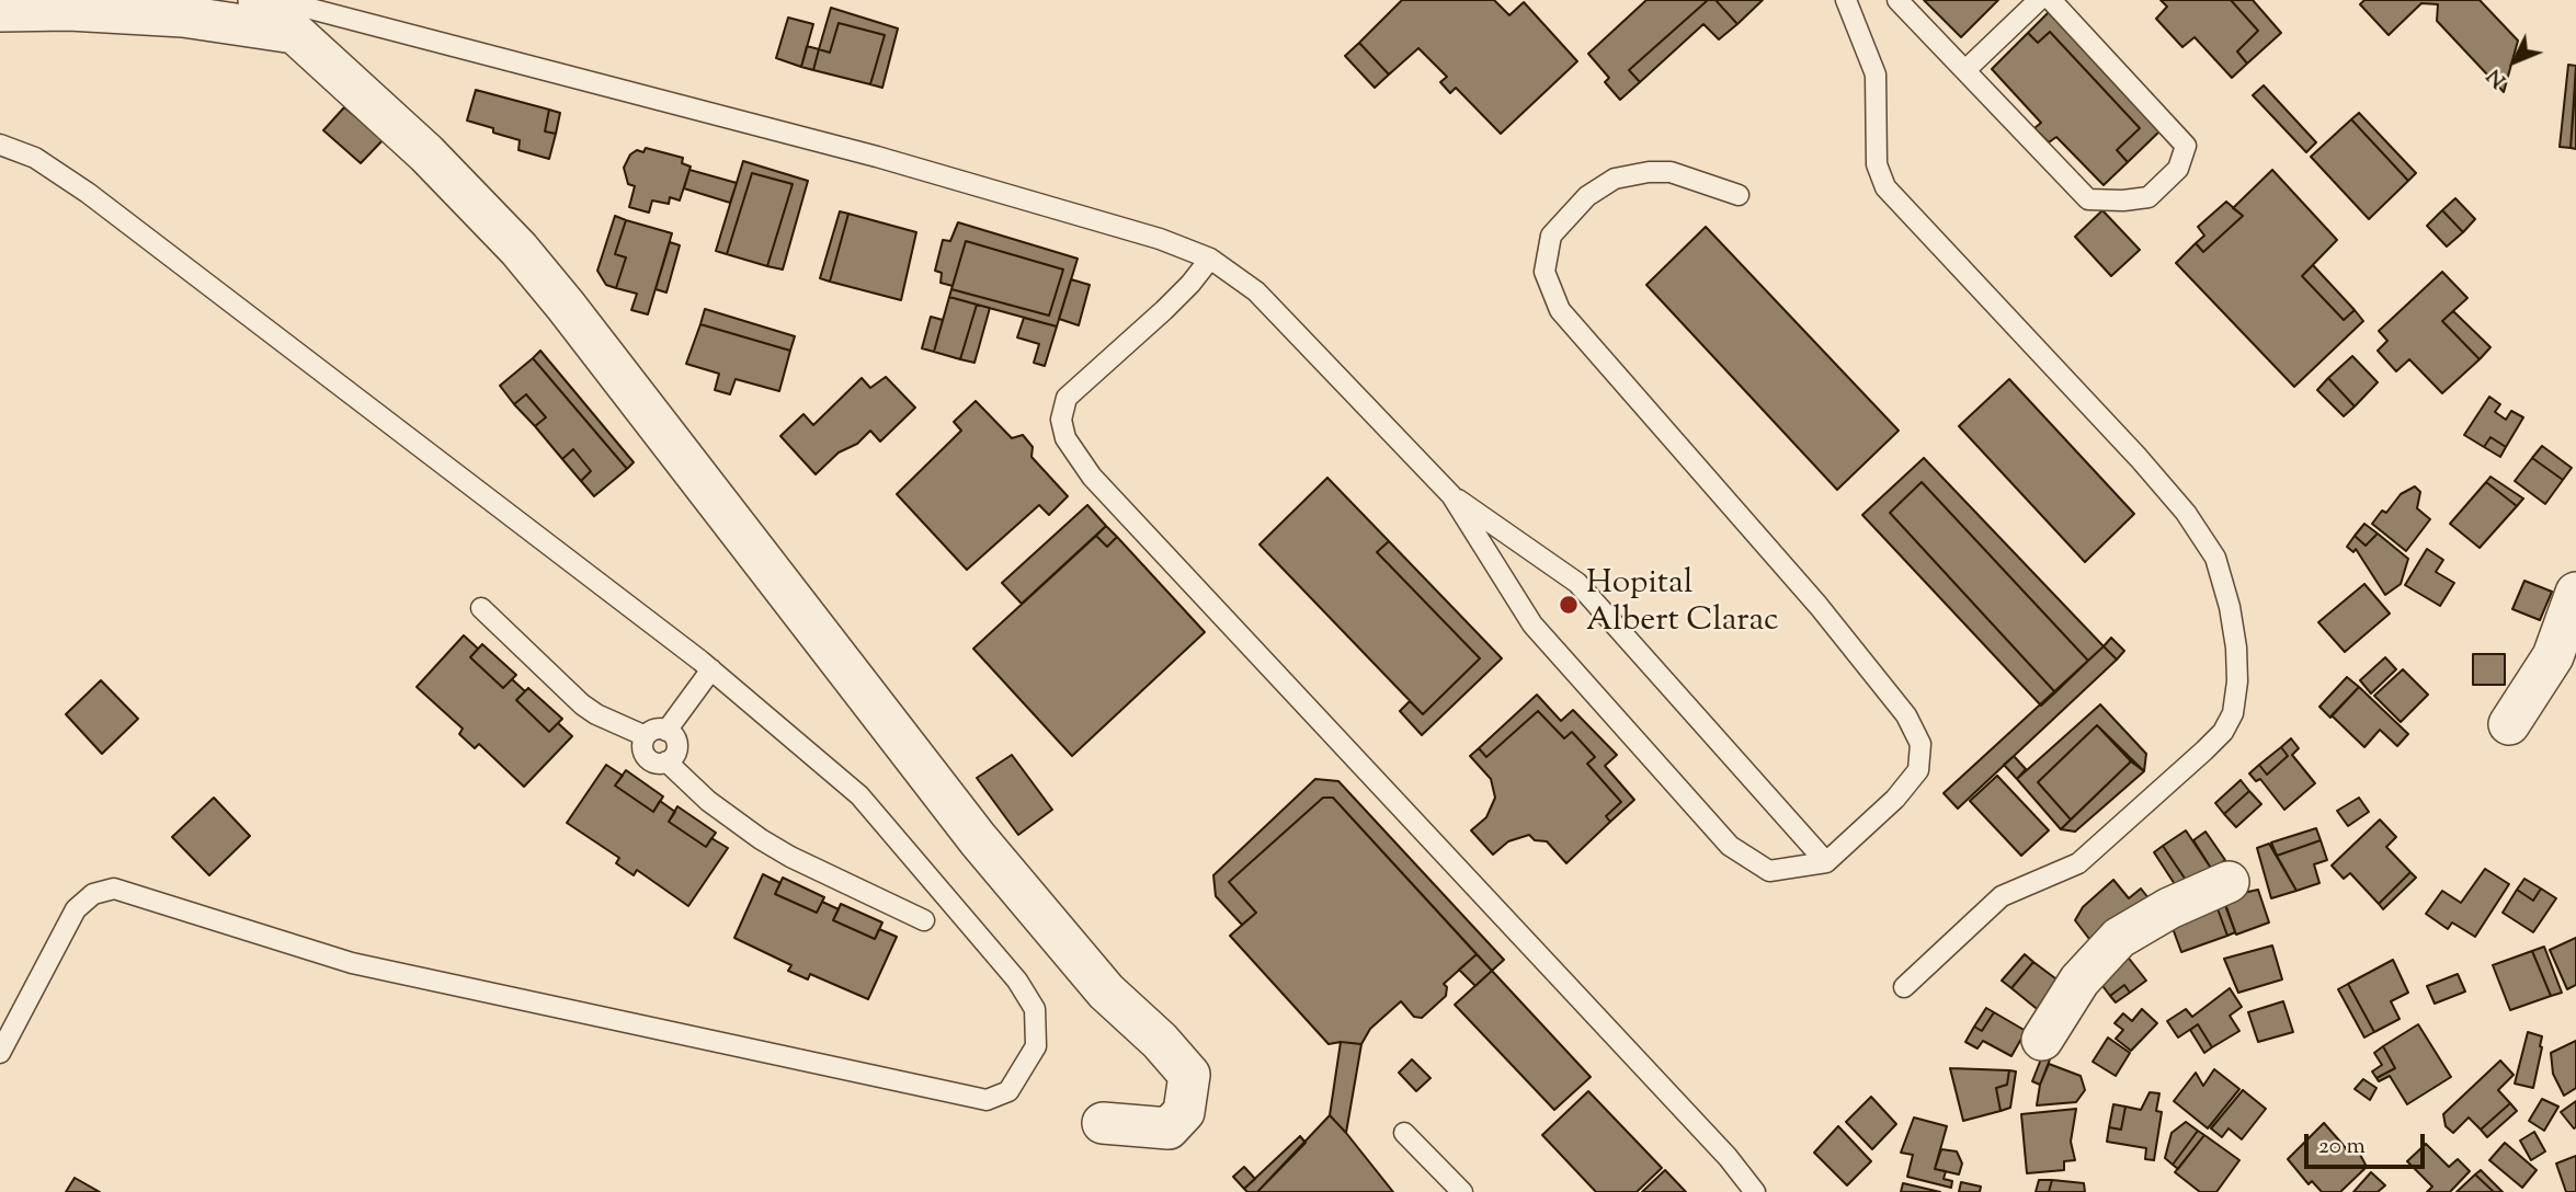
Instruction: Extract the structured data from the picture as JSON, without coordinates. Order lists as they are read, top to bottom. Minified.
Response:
{"places":["Hopital Albert Clarac"],"scale_bar":"20 m","north":"bottom left"}
